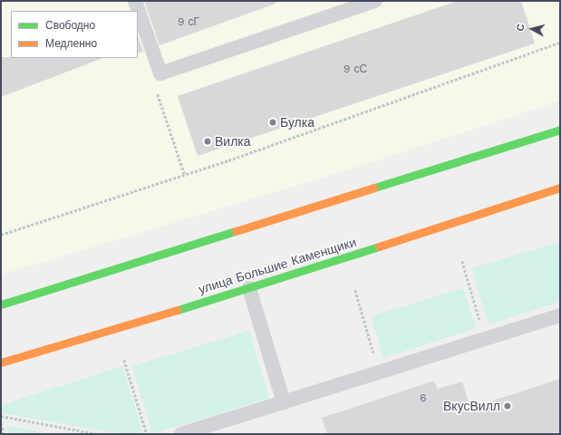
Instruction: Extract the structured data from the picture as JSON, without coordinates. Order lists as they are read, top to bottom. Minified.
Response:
{"streets":{"main road":["улица Большие Каменщики"]},"places":["Булка","Вилка","ВкусВилл"],"house_numbers":["9 сГ","9 сС","6"],"legend":["Свободно","Медленно"],"north":"left"}
